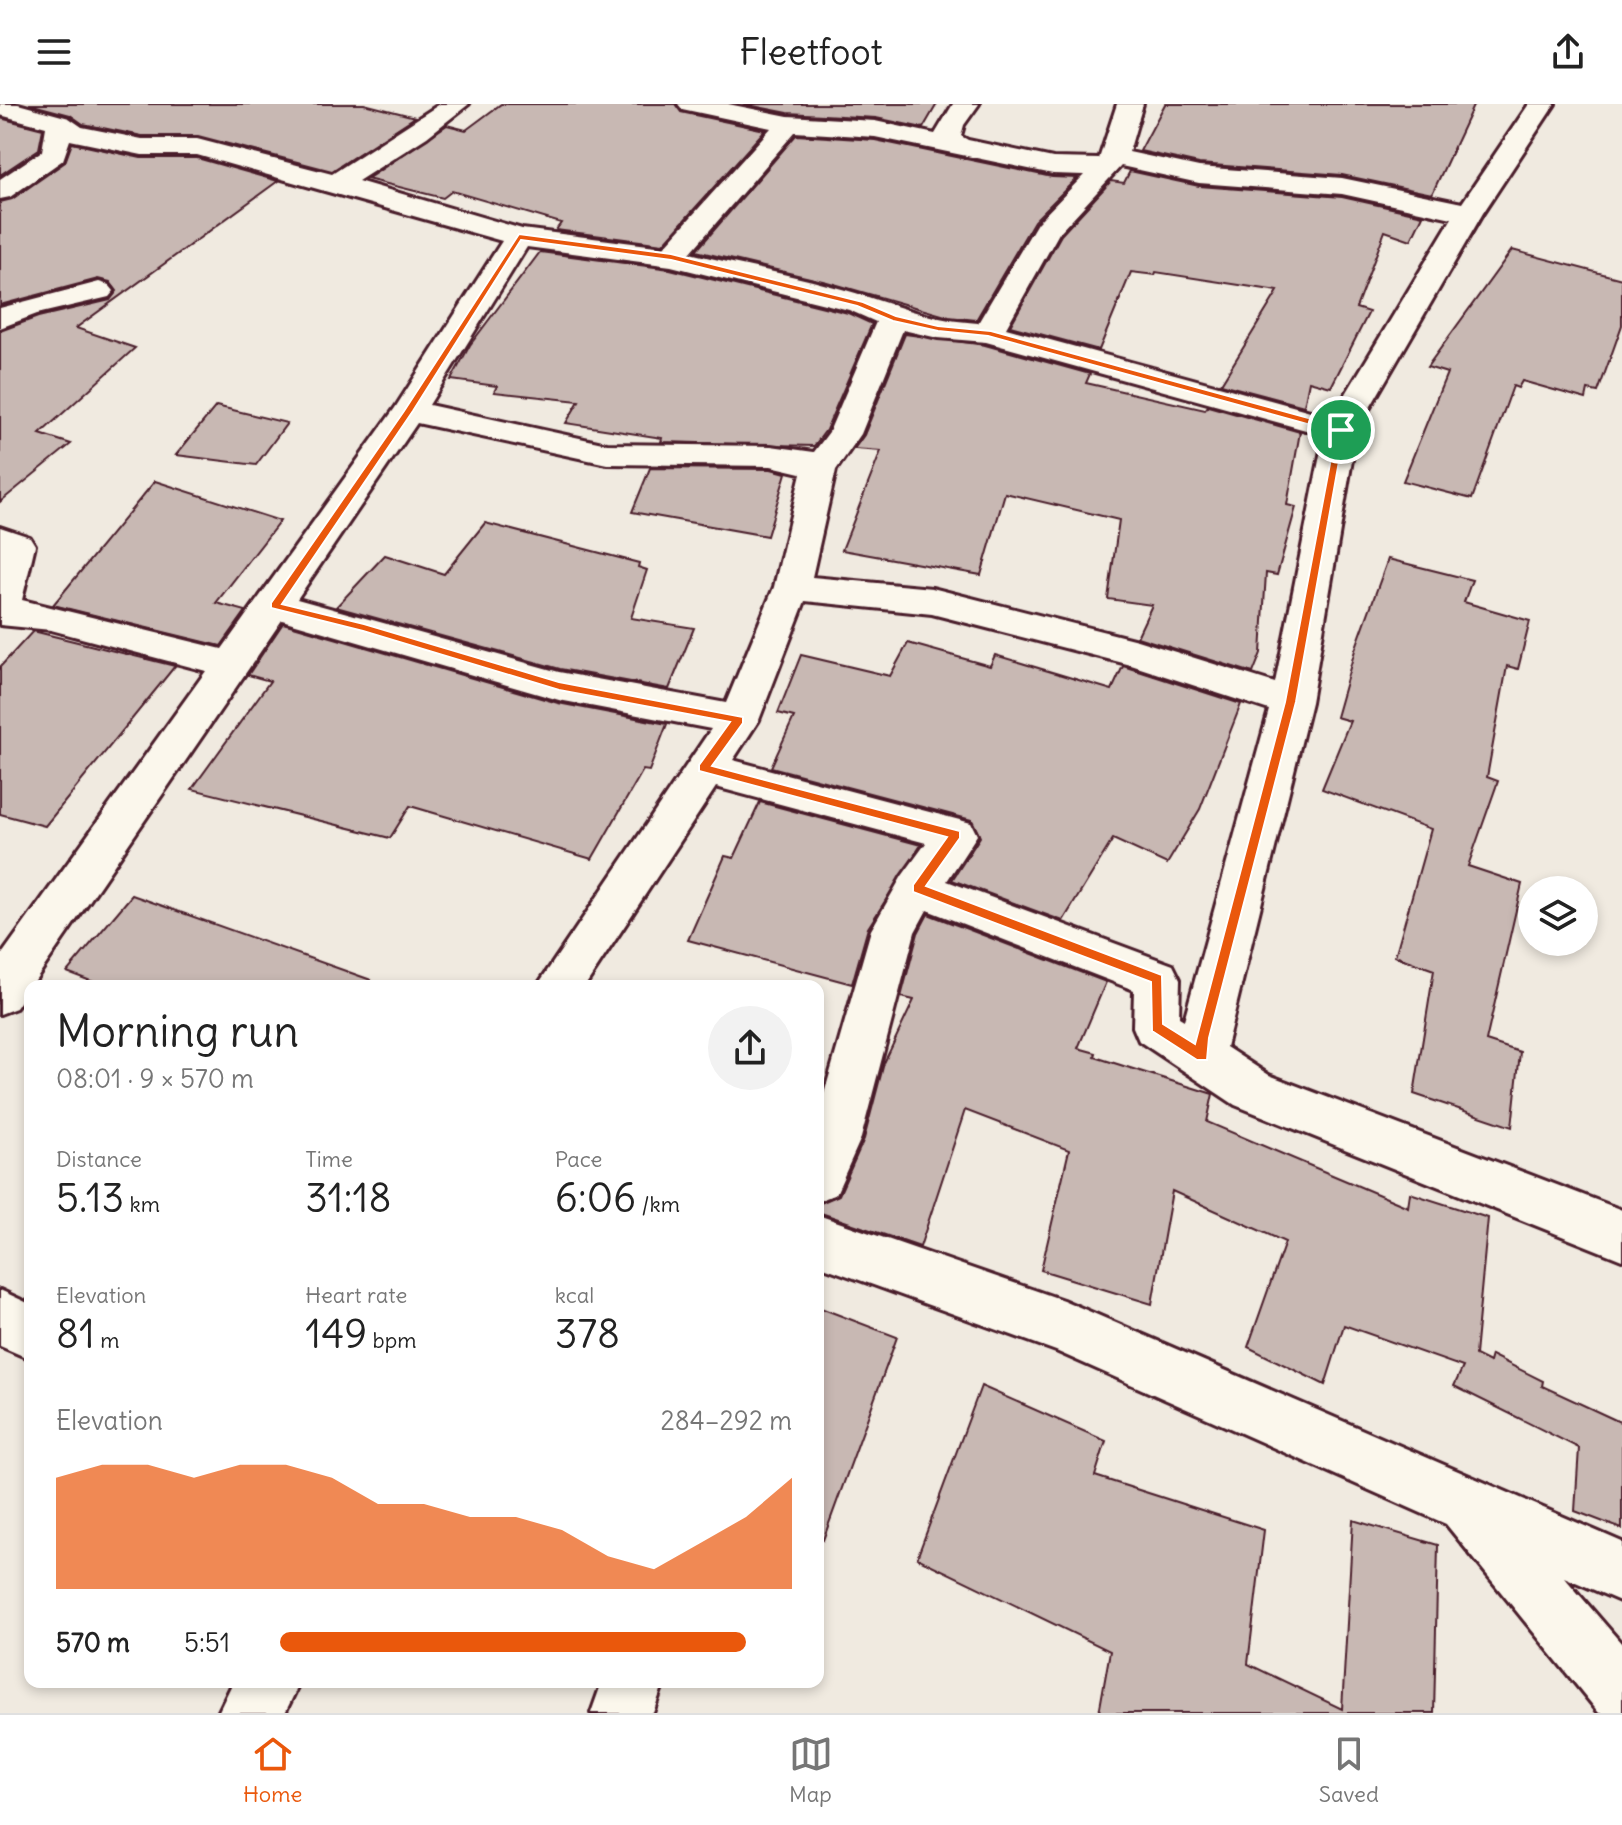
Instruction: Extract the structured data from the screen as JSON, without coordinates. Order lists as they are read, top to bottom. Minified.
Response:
{"page":{"header":"Fleetfoot","heading":["Morning run","08:01 · 9 × 570 m"],"stats":[["Distance","5.13 km"],["Time","31:18"],["Pace","6:06 /km"],["Elevation","81 m"],["Heart rate","149 bpm"],["kcal","378"]],"chart":["Elevation","284–292 m"],"list":[{"name":"570 m","note":"5:51"}],"tabs":["Home","Map","Saved"]}}
